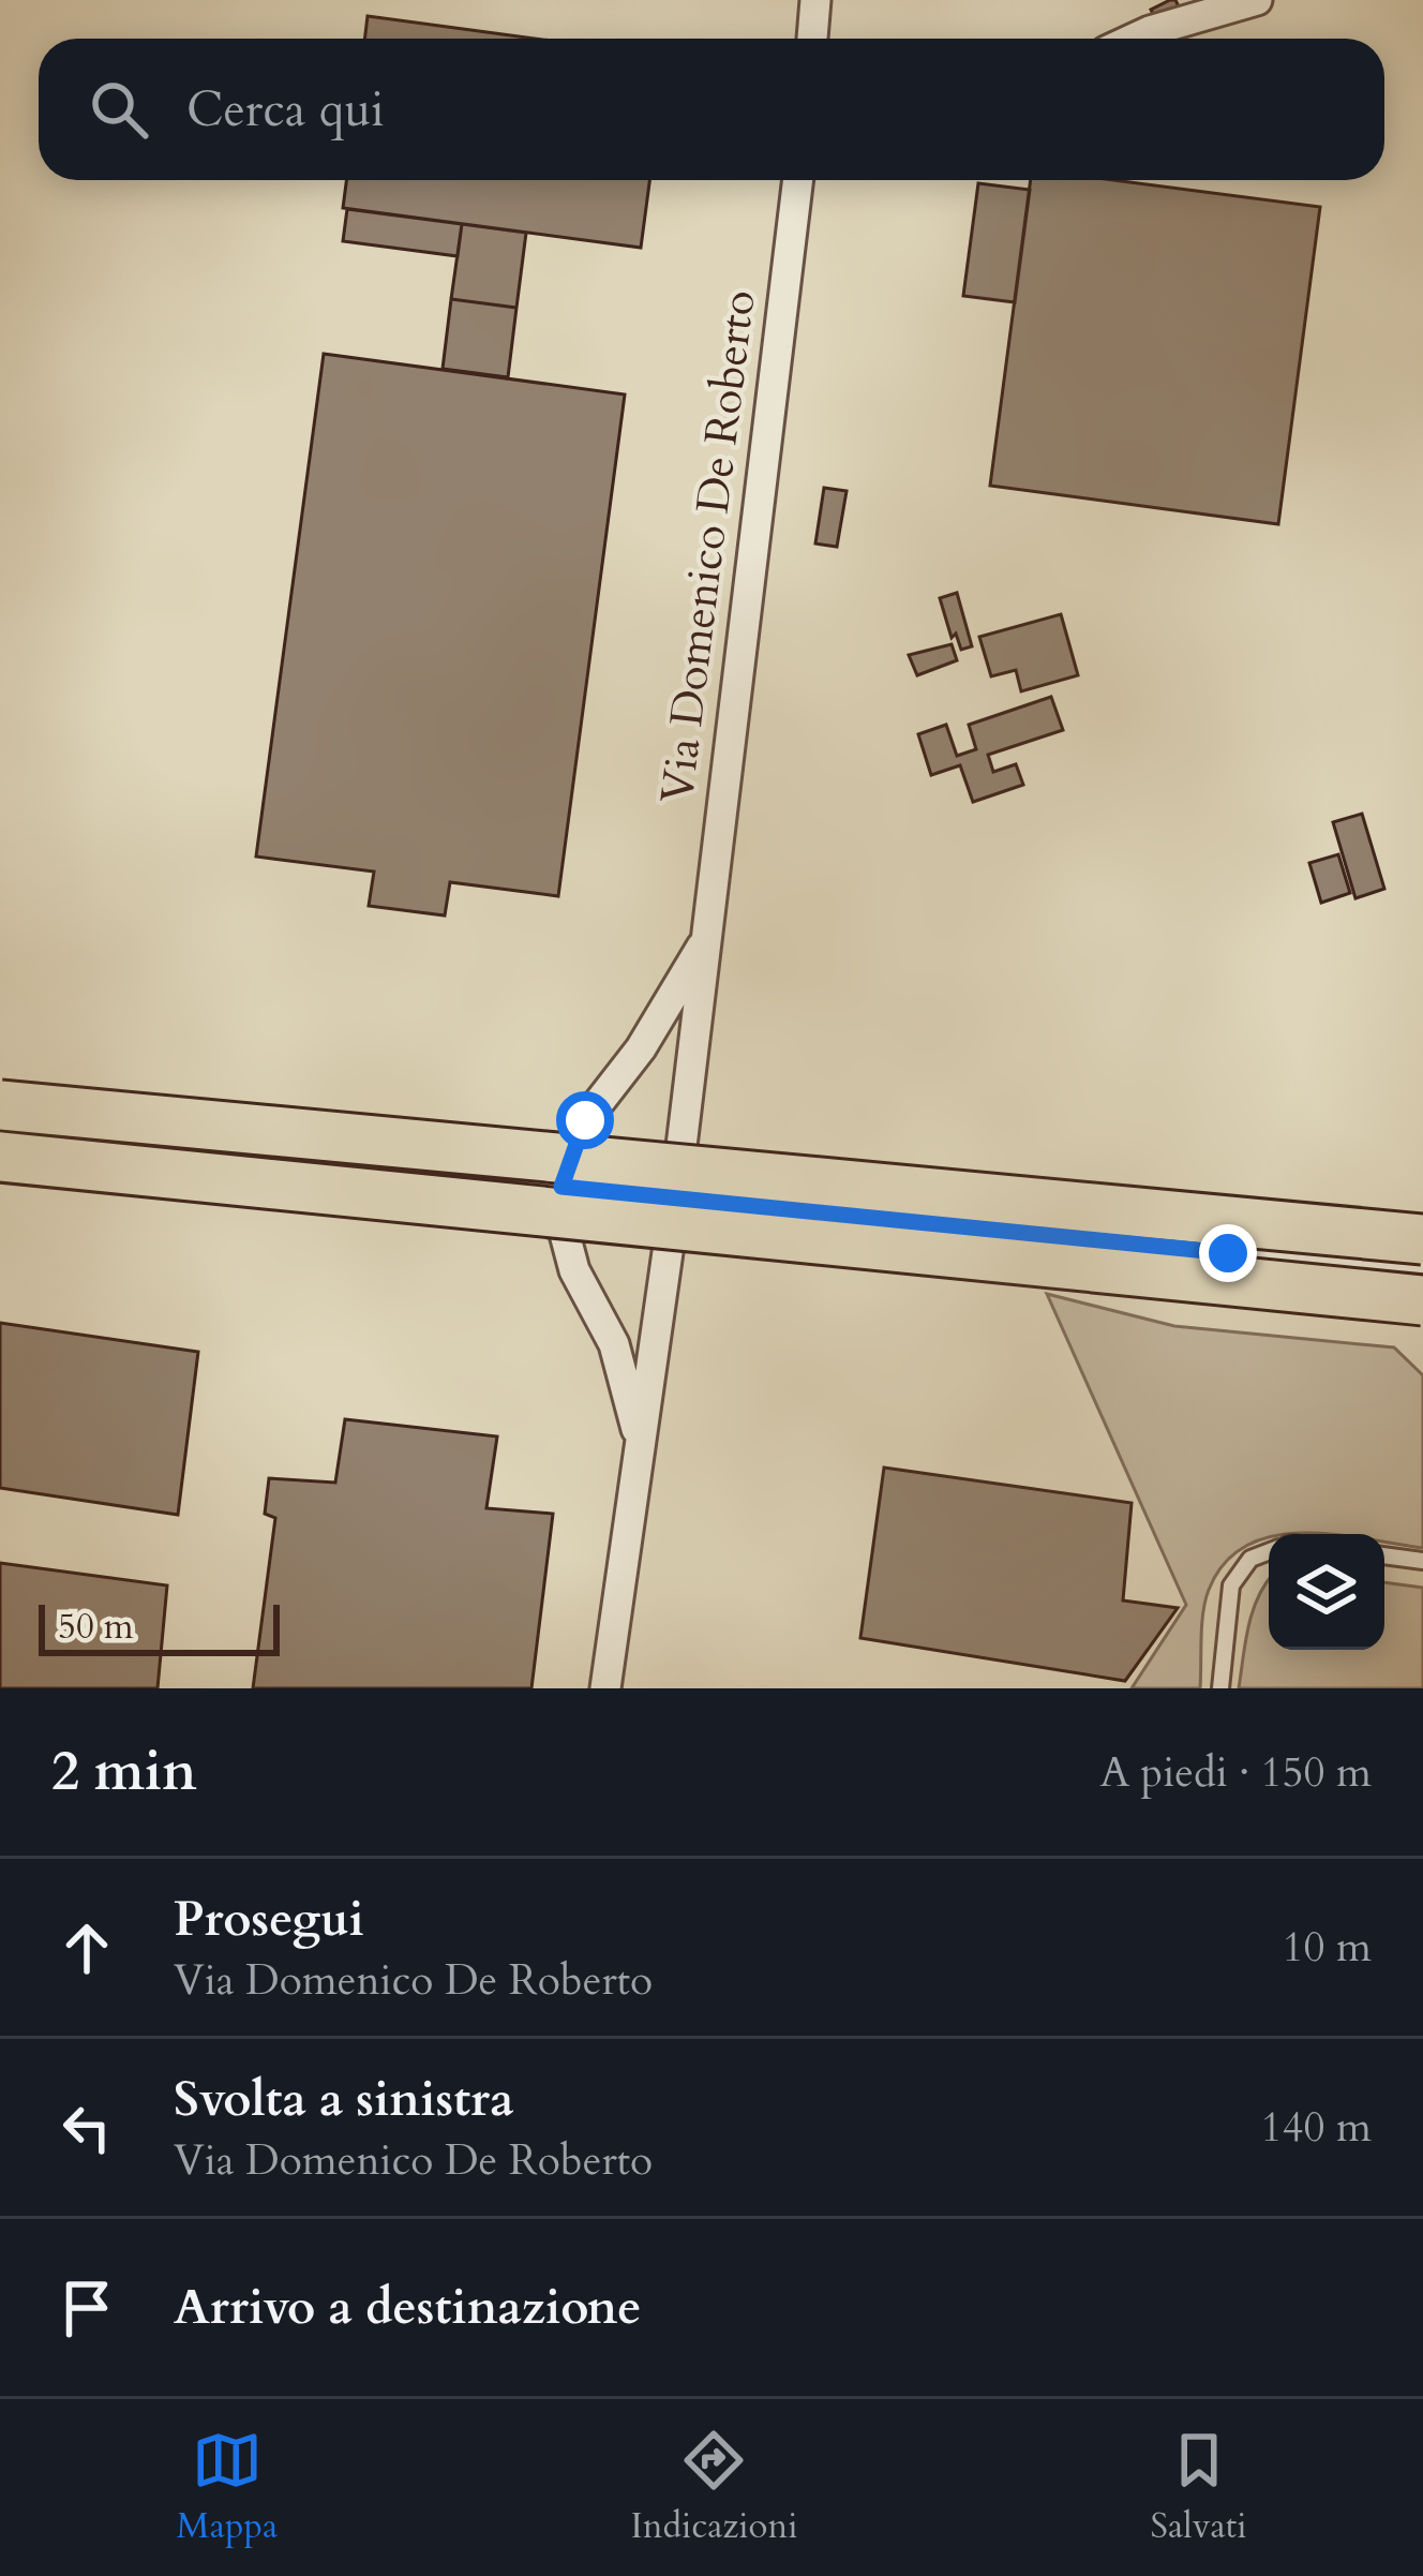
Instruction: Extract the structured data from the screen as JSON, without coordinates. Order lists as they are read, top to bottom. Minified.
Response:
{"streets":{"street":["Via Domenico De Roberto"]},"scale_bar":"50 m","page":{"search":"Cerca qui","scale":"50 m","heading":["2 min","A piedi · 150 m"],"list":[["Prosegui","Via Domenico De Roberto","10 m"],["Svolta a sinistra","Via Domenico De Roberto","140 m"],"Arrivo a destinazione"],"nav":["Mappa","Indicazioni","Salvati"]}}
